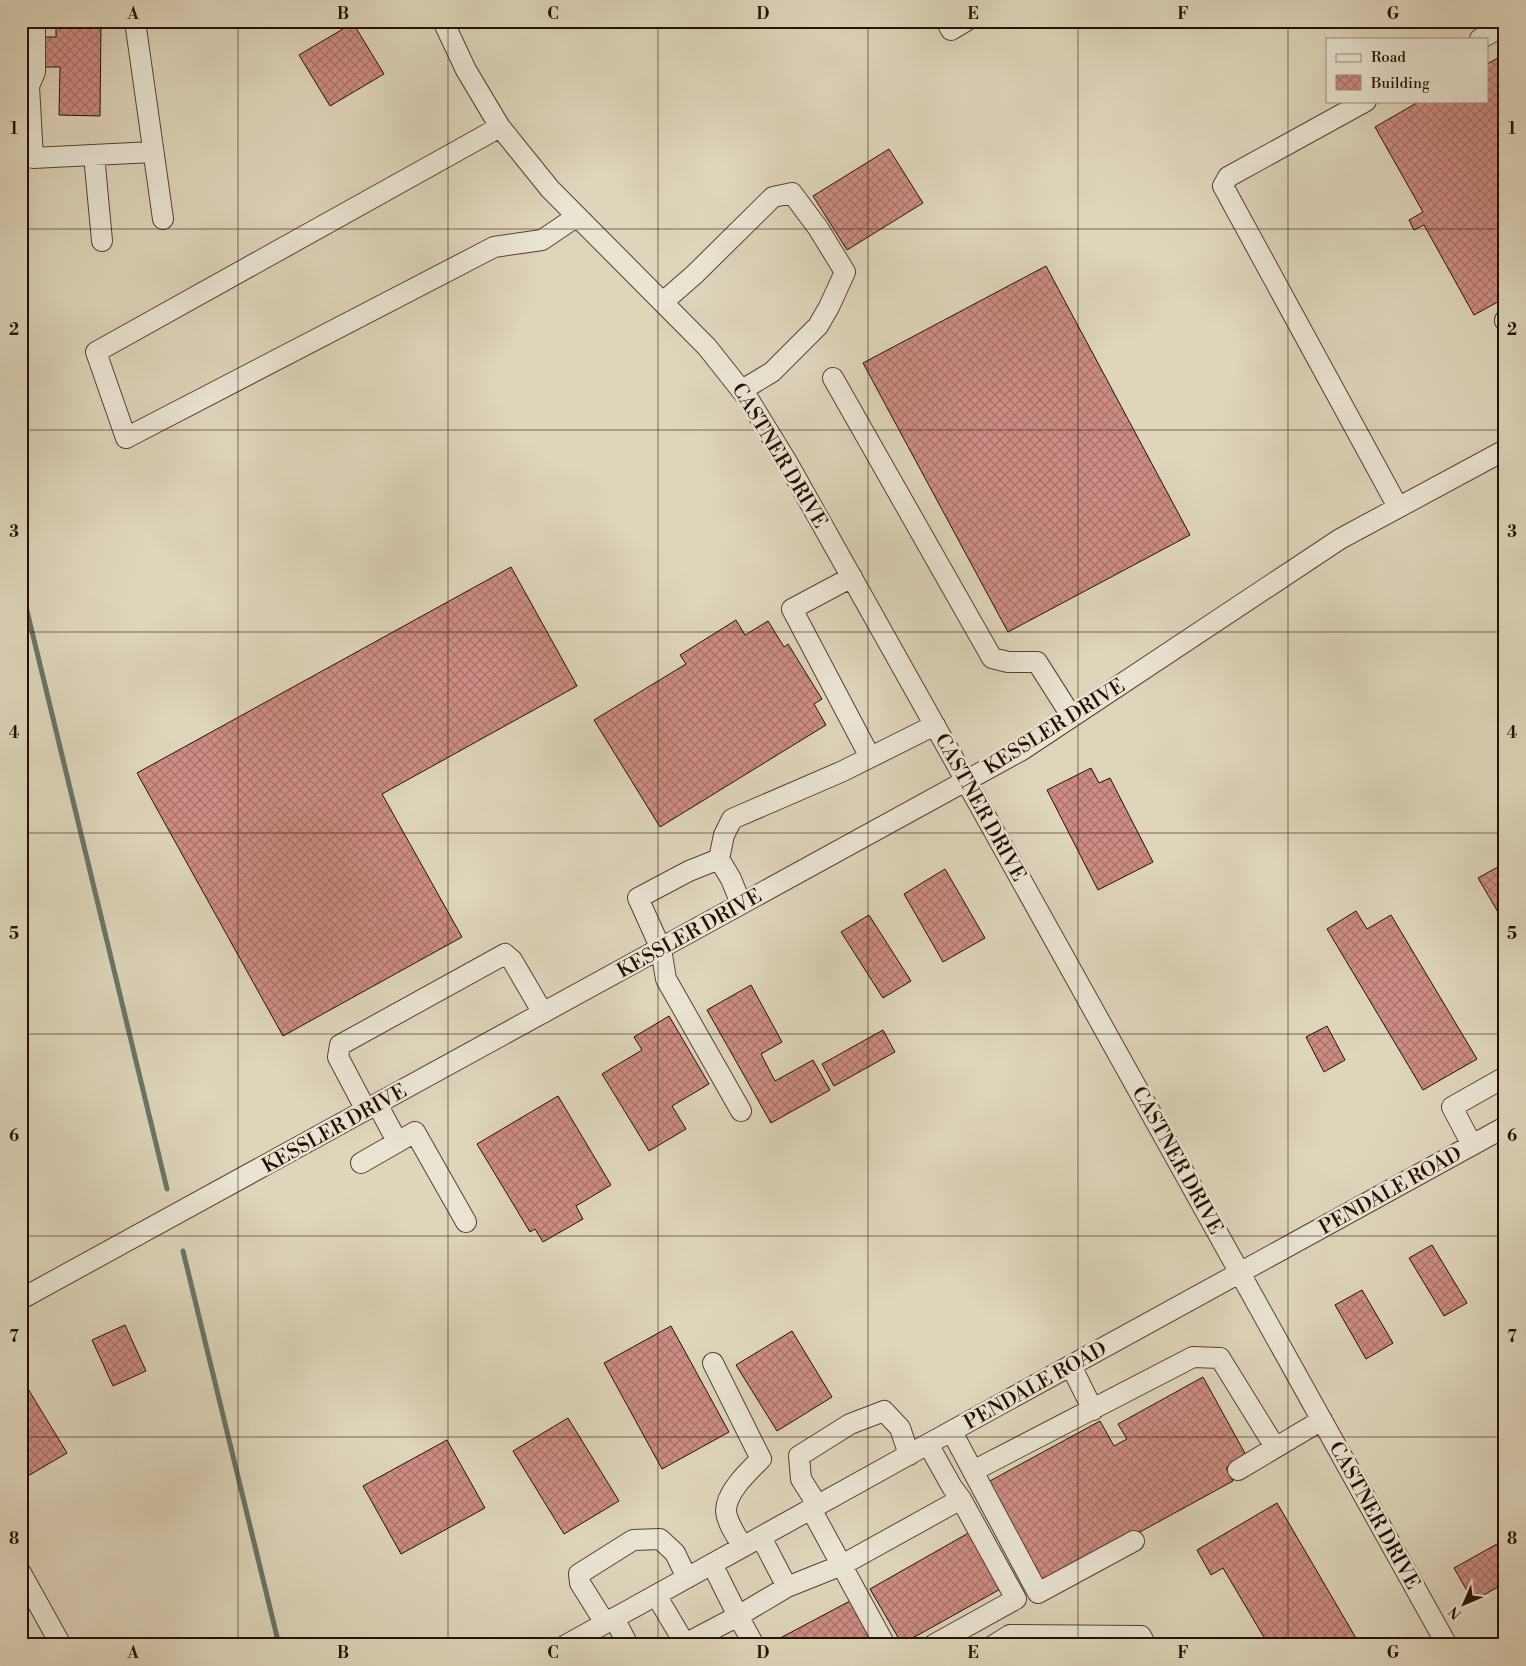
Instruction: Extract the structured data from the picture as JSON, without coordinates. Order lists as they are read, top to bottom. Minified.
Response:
{"streets":{"street":["CASTNER DRIVE","KESSLER DRIVE","PENDALE ROAD"]},"crossings":[["CASTNER DRIVE","KESSLER DRIVE"],["CASTNER DRIVE","PENDALE ROAD"]],"legend":["Road","Building"],"north":"bottom left","grid":{"columns":["A","B","C","D","E","F","G"],"rows":["1","2","3","4","5","6","7","8"]}}
